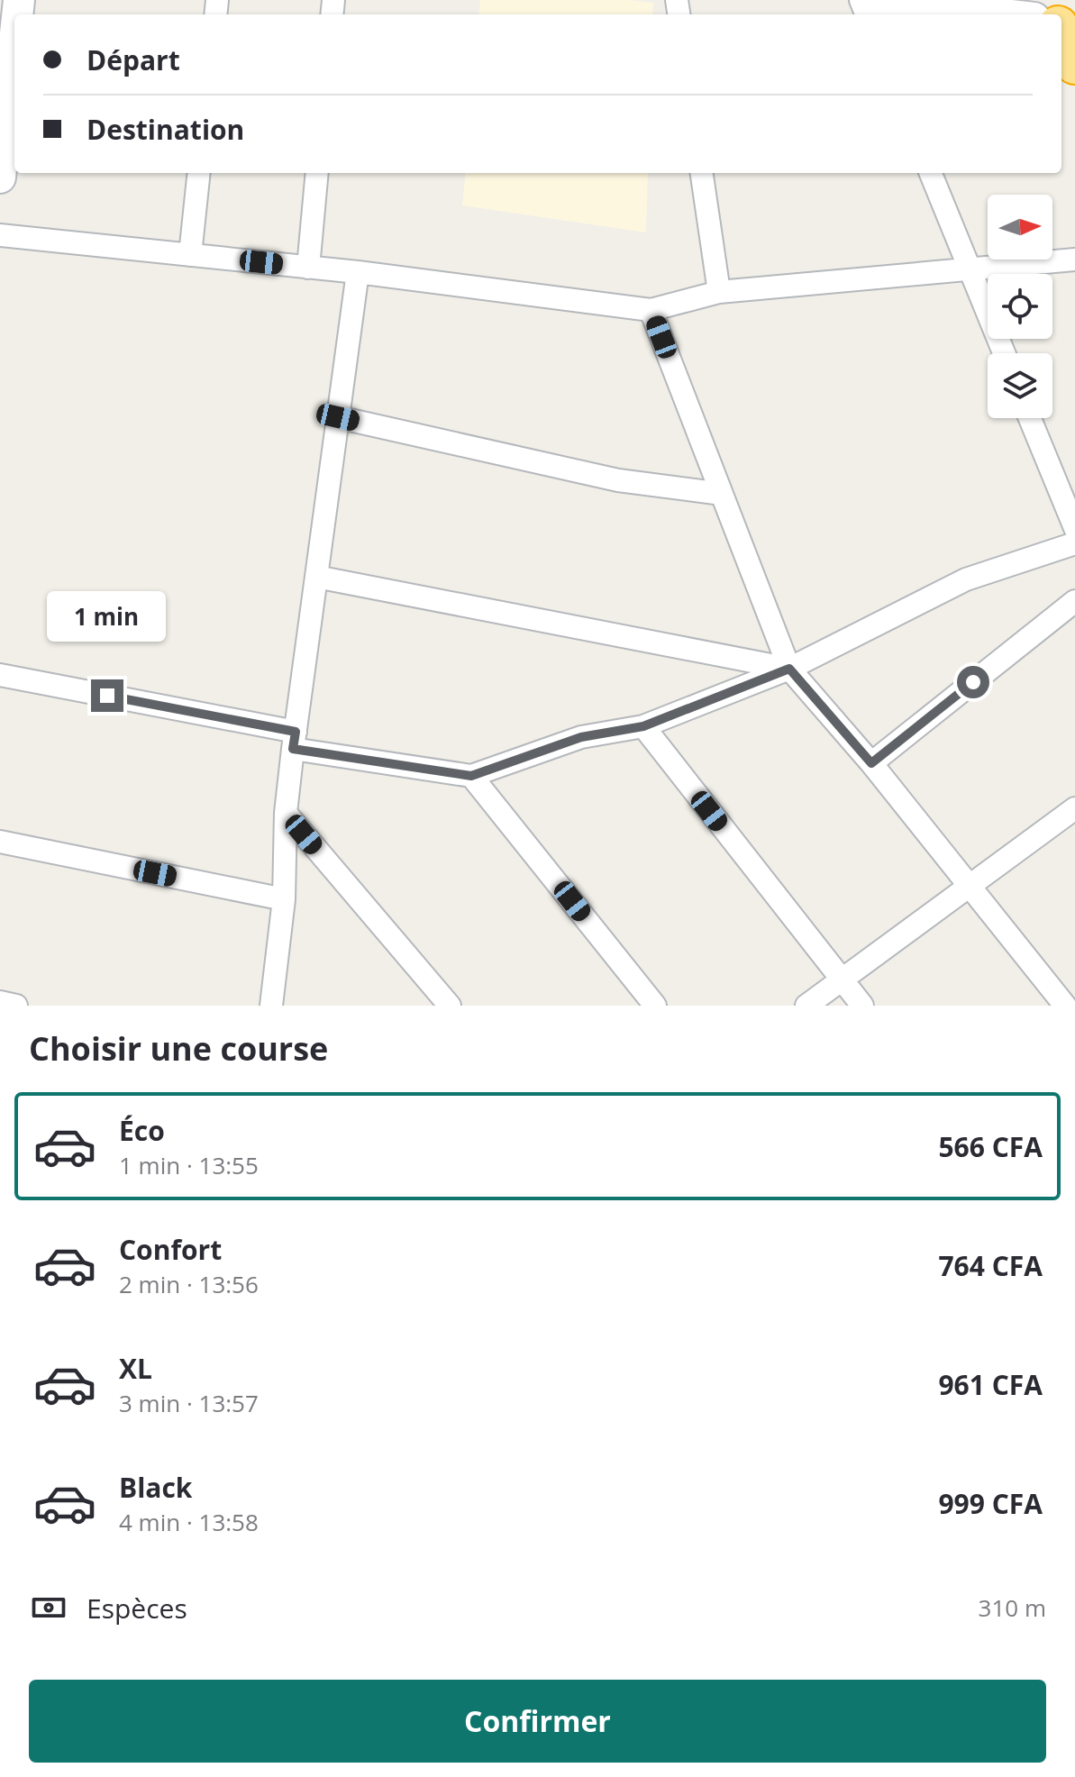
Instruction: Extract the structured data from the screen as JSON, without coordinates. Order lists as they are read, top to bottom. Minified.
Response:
{"north":"right","page":{"banner":["Départ","Destination"],"bubble":"1 min","heading":"Choisir une course","list":[{"name":"Éco","note":"1 min · 13:55","value":"566 CFA"},{"name":"Confort","note":"2 min · 13:56","value":"764 CFA"},{"name":"XL","note":"3 min · 13:57","value":"961 CFA"},{"name":"Black","note":"4 min · 13:58","value":"999 CFA"}],"pay":["Espèces","310 m"],"buttons":"Confirmer"}}
